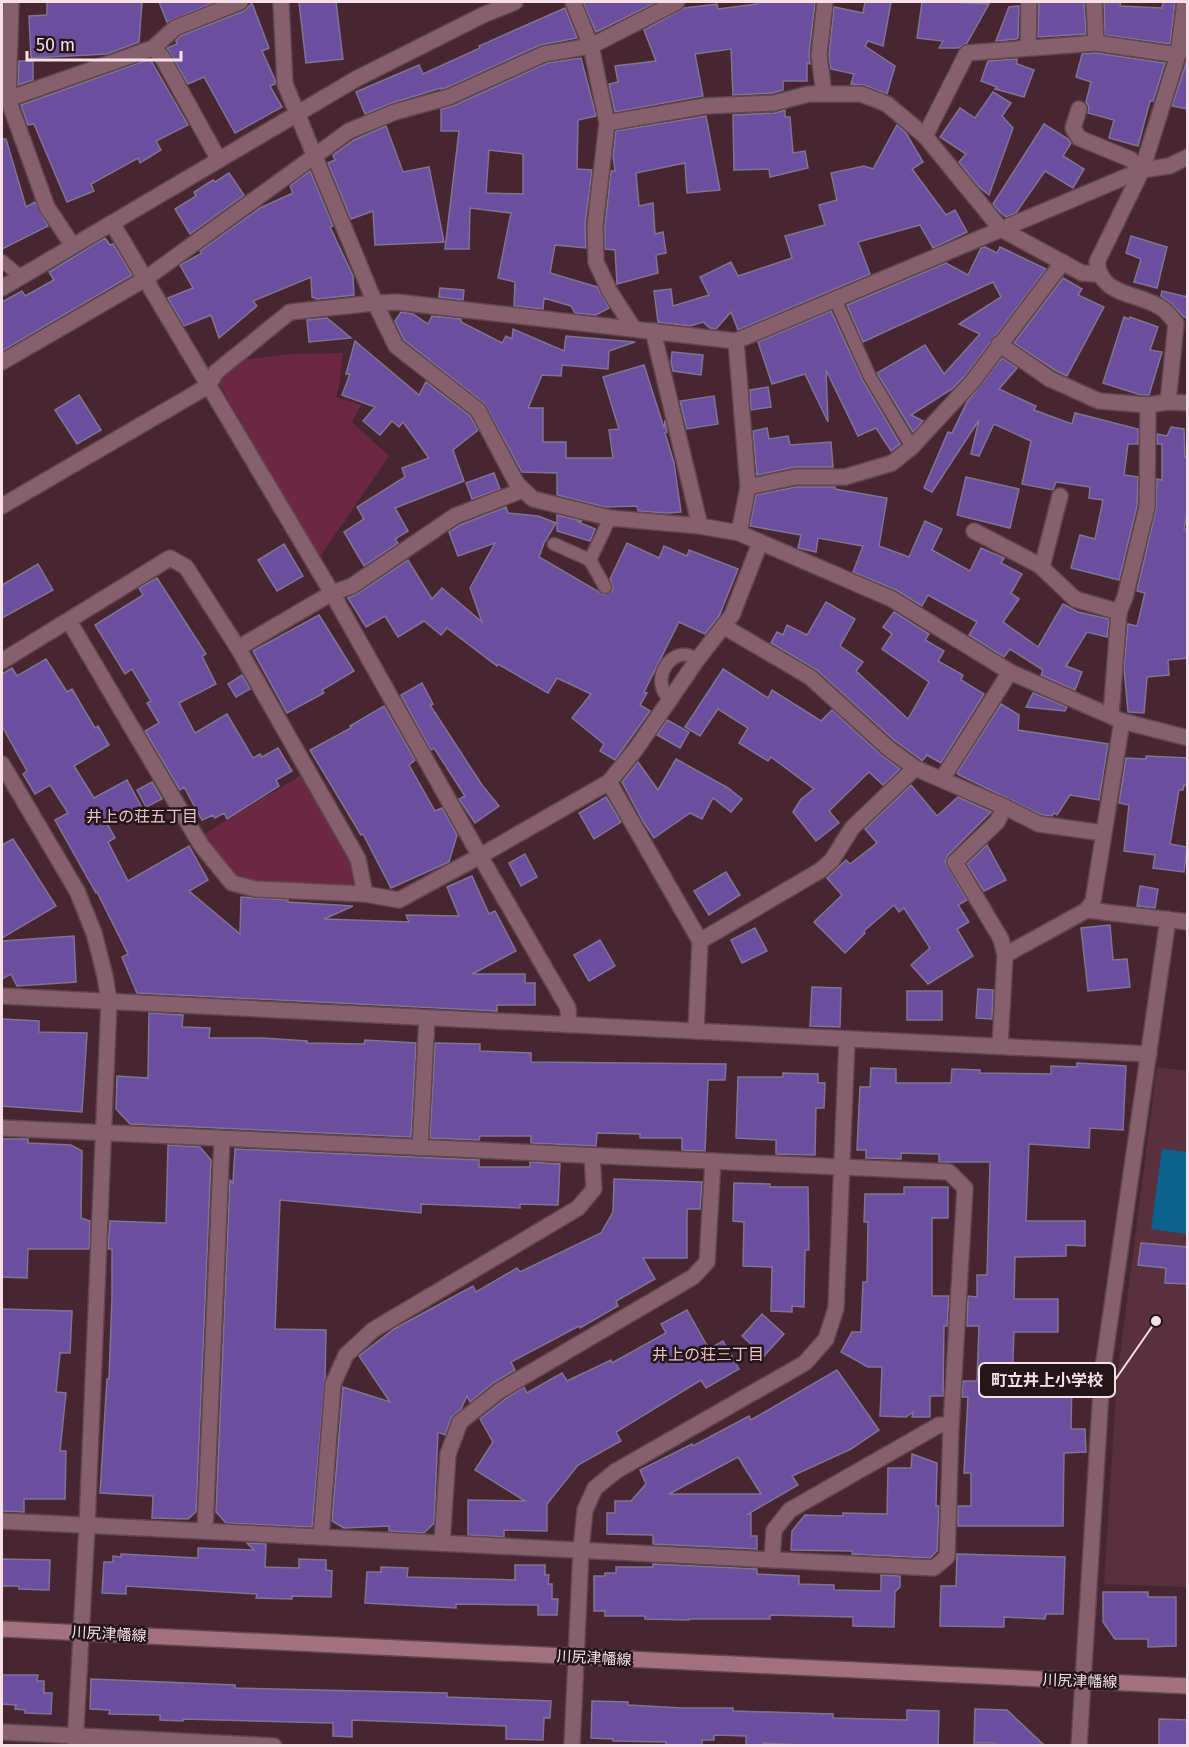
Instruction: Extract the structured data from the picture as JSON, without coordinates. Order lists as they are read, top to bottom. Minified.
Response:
{"streets":{"main road":["川尻津幡線"]},"districts":["井上の荘五丁目","井上の荘三丁目"],"places":["町立井上小学校"],"scale_bar":"50 m"}
